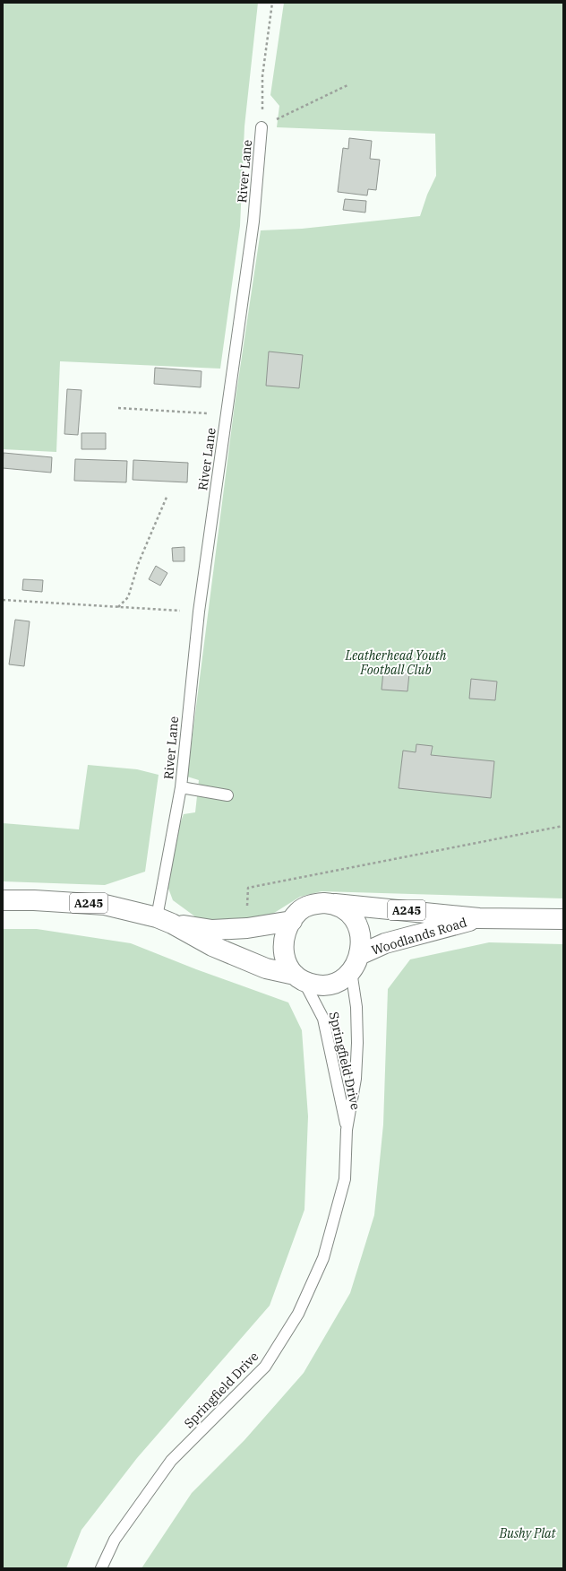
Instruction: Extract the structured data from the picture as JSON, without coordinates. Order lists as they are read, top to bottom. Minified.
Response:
{"streets":{"main road":["A245","Woodlands Road"],"lane":["River Lane","Springfield Drive"]},"crossings":[["River Lane","A245"],["A245","Woodlands Road"],["A245","Springfield Drive"],["Woodlands Road","Springfield Drive"]],"parks":["Leatherhead Youth Football Club","Bushy Plat"]}
